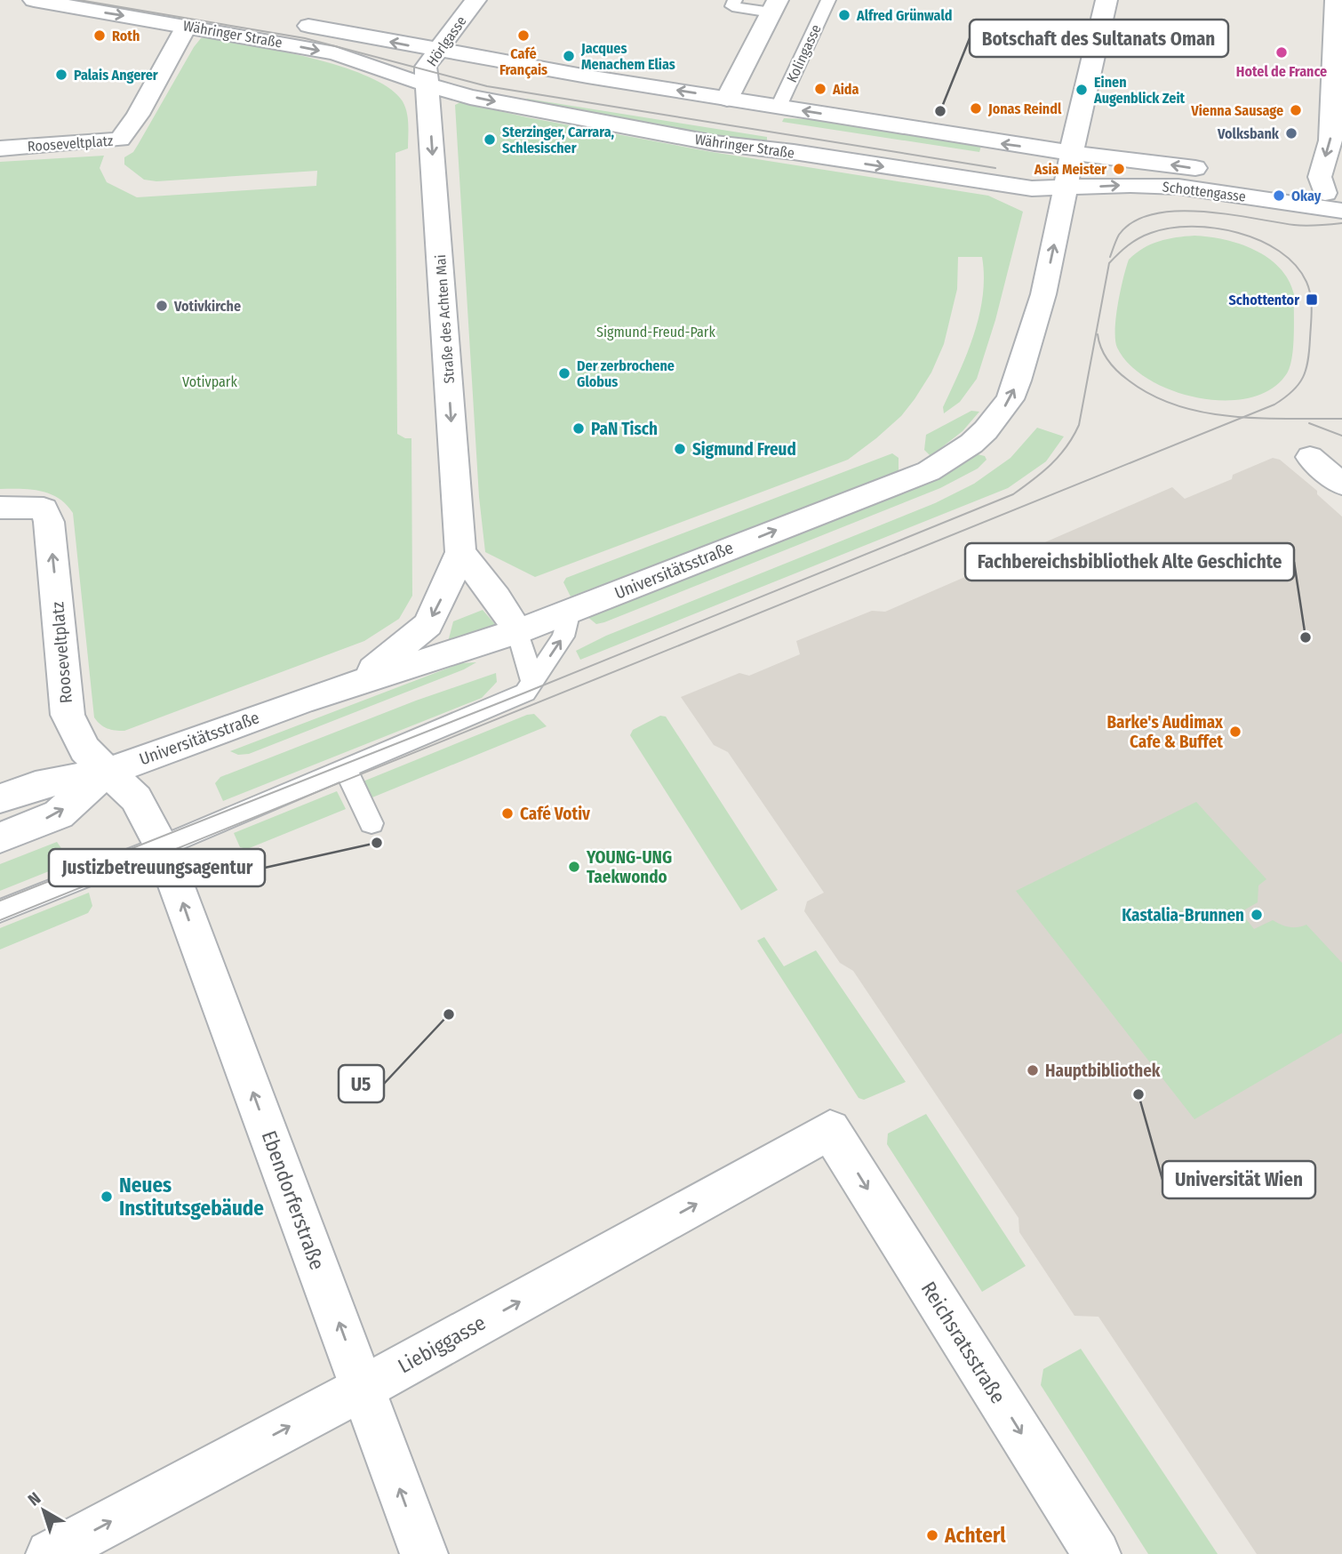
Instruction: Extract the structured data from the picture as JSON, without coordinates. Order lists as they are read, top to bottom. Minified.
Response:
{"streets":{"main road":["Währinger Straße","Hörlgasse","Rooseveltplatz","Schottengasse","Straße des Achten Mai","Universitätsstraße","Ebendorferstraße","Reichsratsstraße","Liebiggasse"],"lane":["Kolingasse"]},"crossings":[["Währinger Straße","Hörlgasse"],["Währinger Straße","Kolingasse"],["Währinger Straße","Rooseveltplatz"],["Währinger Straße","Schottengasse"],["Währinger Straße","Straße des Achten Mai"],["Währinger Straße","Universitätsstraße"],["Hörlgasse","Straße des Achten Mai"],["Rooseveltplatz","Universitätsstraße"],["Rooseveltplatz","Ebendorferstraße"],["Schottengasse","Universitätsstraße"],["Straße des Achten Mai","Universitätsstraße"],["Ebendorferstraße","Liebiggasse"],["Reichsratsstraße","Liebiggasse"]],"one_way":["Rooseveltplatz","Straße des Achten Mai","Universitätsstraße","Ebendorferstraße","Reichsratsstraße","Liebiggasse"],"parks":["Sigmund-Freud-Park","Votivpark"],"places":{"other":["Alfred Grünwald","Roth","Café Français","Hotel de France","Jacques Menachem Elias","Palais Angerer","Aida","Einen Augenblick Zeit","Jonas Reindl","Vienna Sausage","Botschaft des Sultanats Oman","Volksbank","Sterzinger, Carrara, Schlesischer","Asia Meister","Okay","Votivkirche","Der zerbrochene Globus","PaN Tisch","Sigmund Freud","Fachbereichsbibliothek Alte Geschichte","Barke's Audimax Cafe & Buffet","Café Votiv","Justizbetreuungsagentur","YOUNG-UNG Taekwondo","Kastalia-Brunnen","U5","Hauptbibliothek","Universität Wien","Neues Institutsgebäude","Achterl"],"transit":["Schottentor"]},"north":"top left"}
